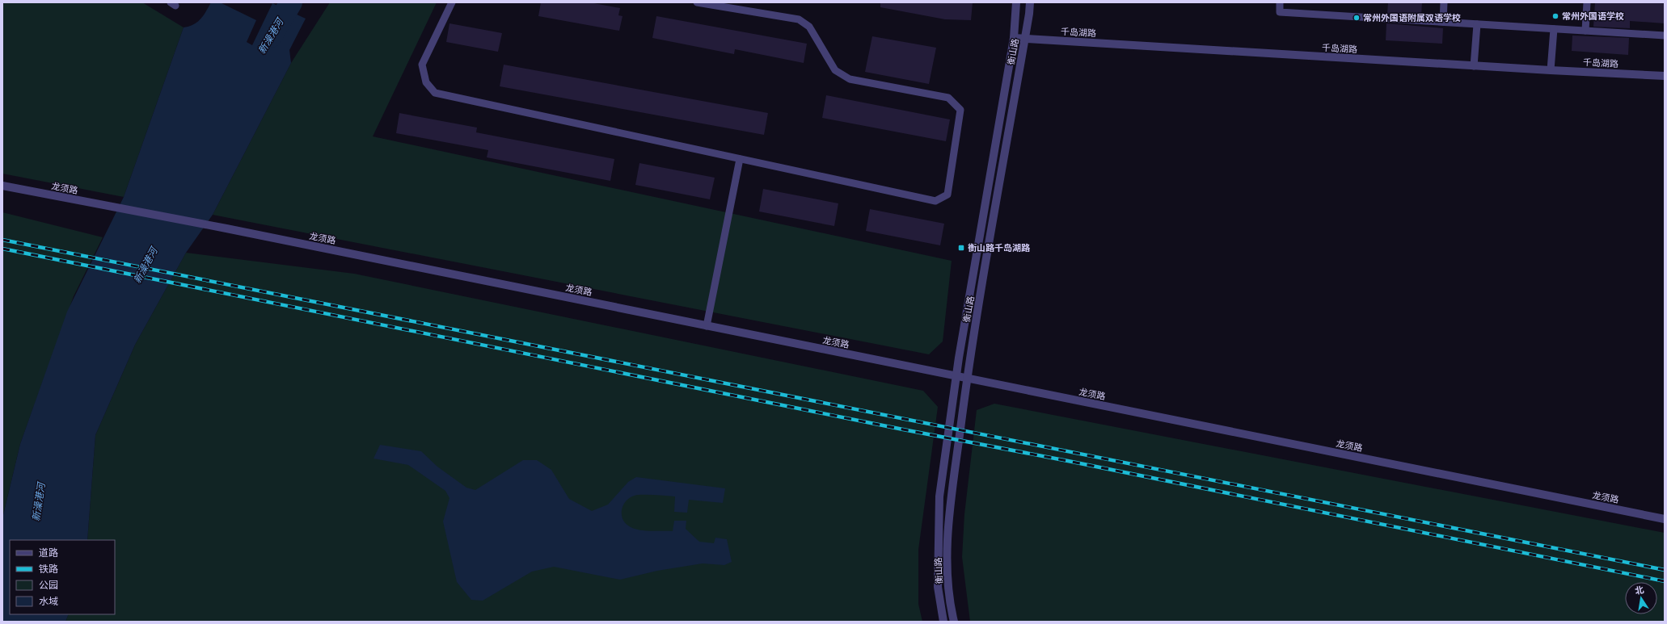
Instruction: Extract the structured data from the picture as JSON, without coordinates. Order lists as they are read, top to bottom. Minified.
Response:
{"streets":{"street":["千岛湖路","衡山路","龙须路"]},"crossings":[["千岛湖路","衡山路"],["衡山路","龙须路"]],"water":["新澡港河"],"places":{"other":["常州外国语学校","常州外国语附属双语学校"],"transit":["衡山路千岛湖路"]},"legend":["道路","铁路","公园","水域"],"north":"top"}
